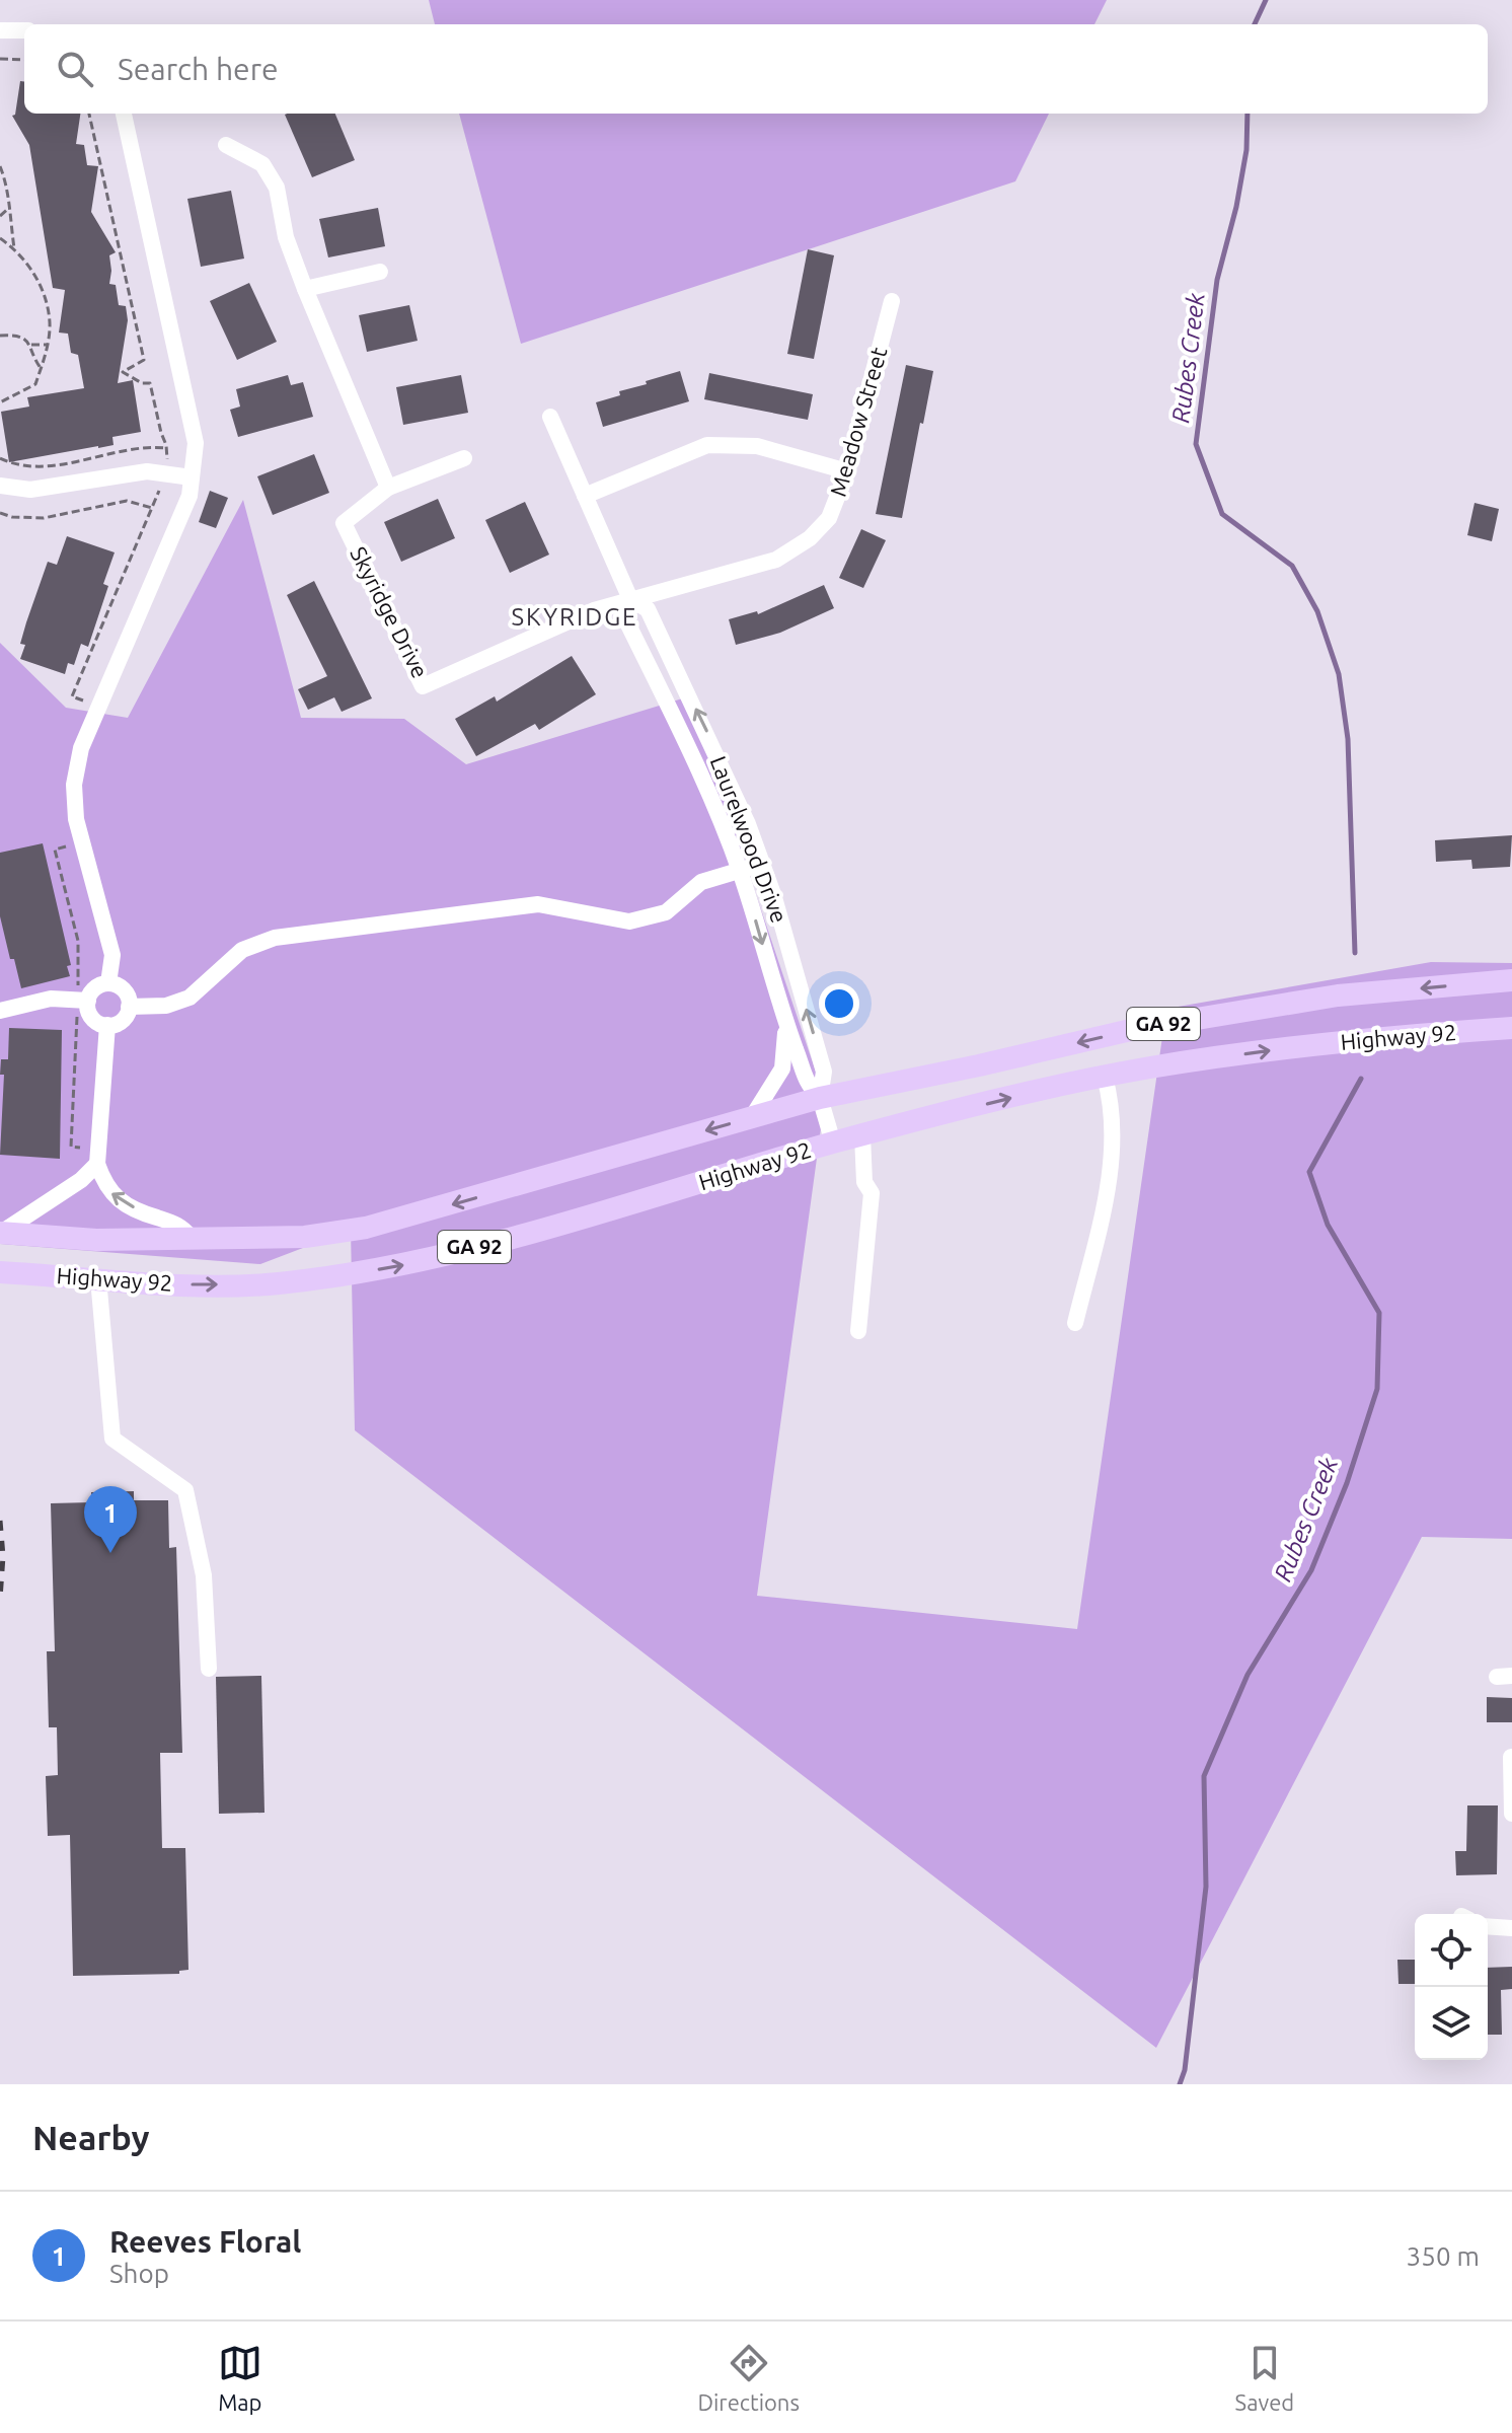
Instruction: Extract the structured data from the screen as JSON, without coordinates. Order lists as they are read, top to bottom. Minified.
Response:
{"streets":{"main road":["GA 92","Highway 92"],"street":["Meadow Street","Skyridge Drive","Laurelwood Drive"]},"crossings":[["Meadow Street","Skyridge Drive"],["Meadow Street","Laurelwood Drive"],["Skyridge Drive","Laurelwood Drive"],["Laurelwood Drive","Highway 92"]],"districts":["SKYRIDGE"],"water":["Rubes Creek"],"page":{"search":"Search here","pins":"1","heading":"Nearby","list":[{"mark":"1","name":"Reeves Floral","note":"Shop","value":"350 m"}],"nav":["Map","Directions","Saved"]}}
